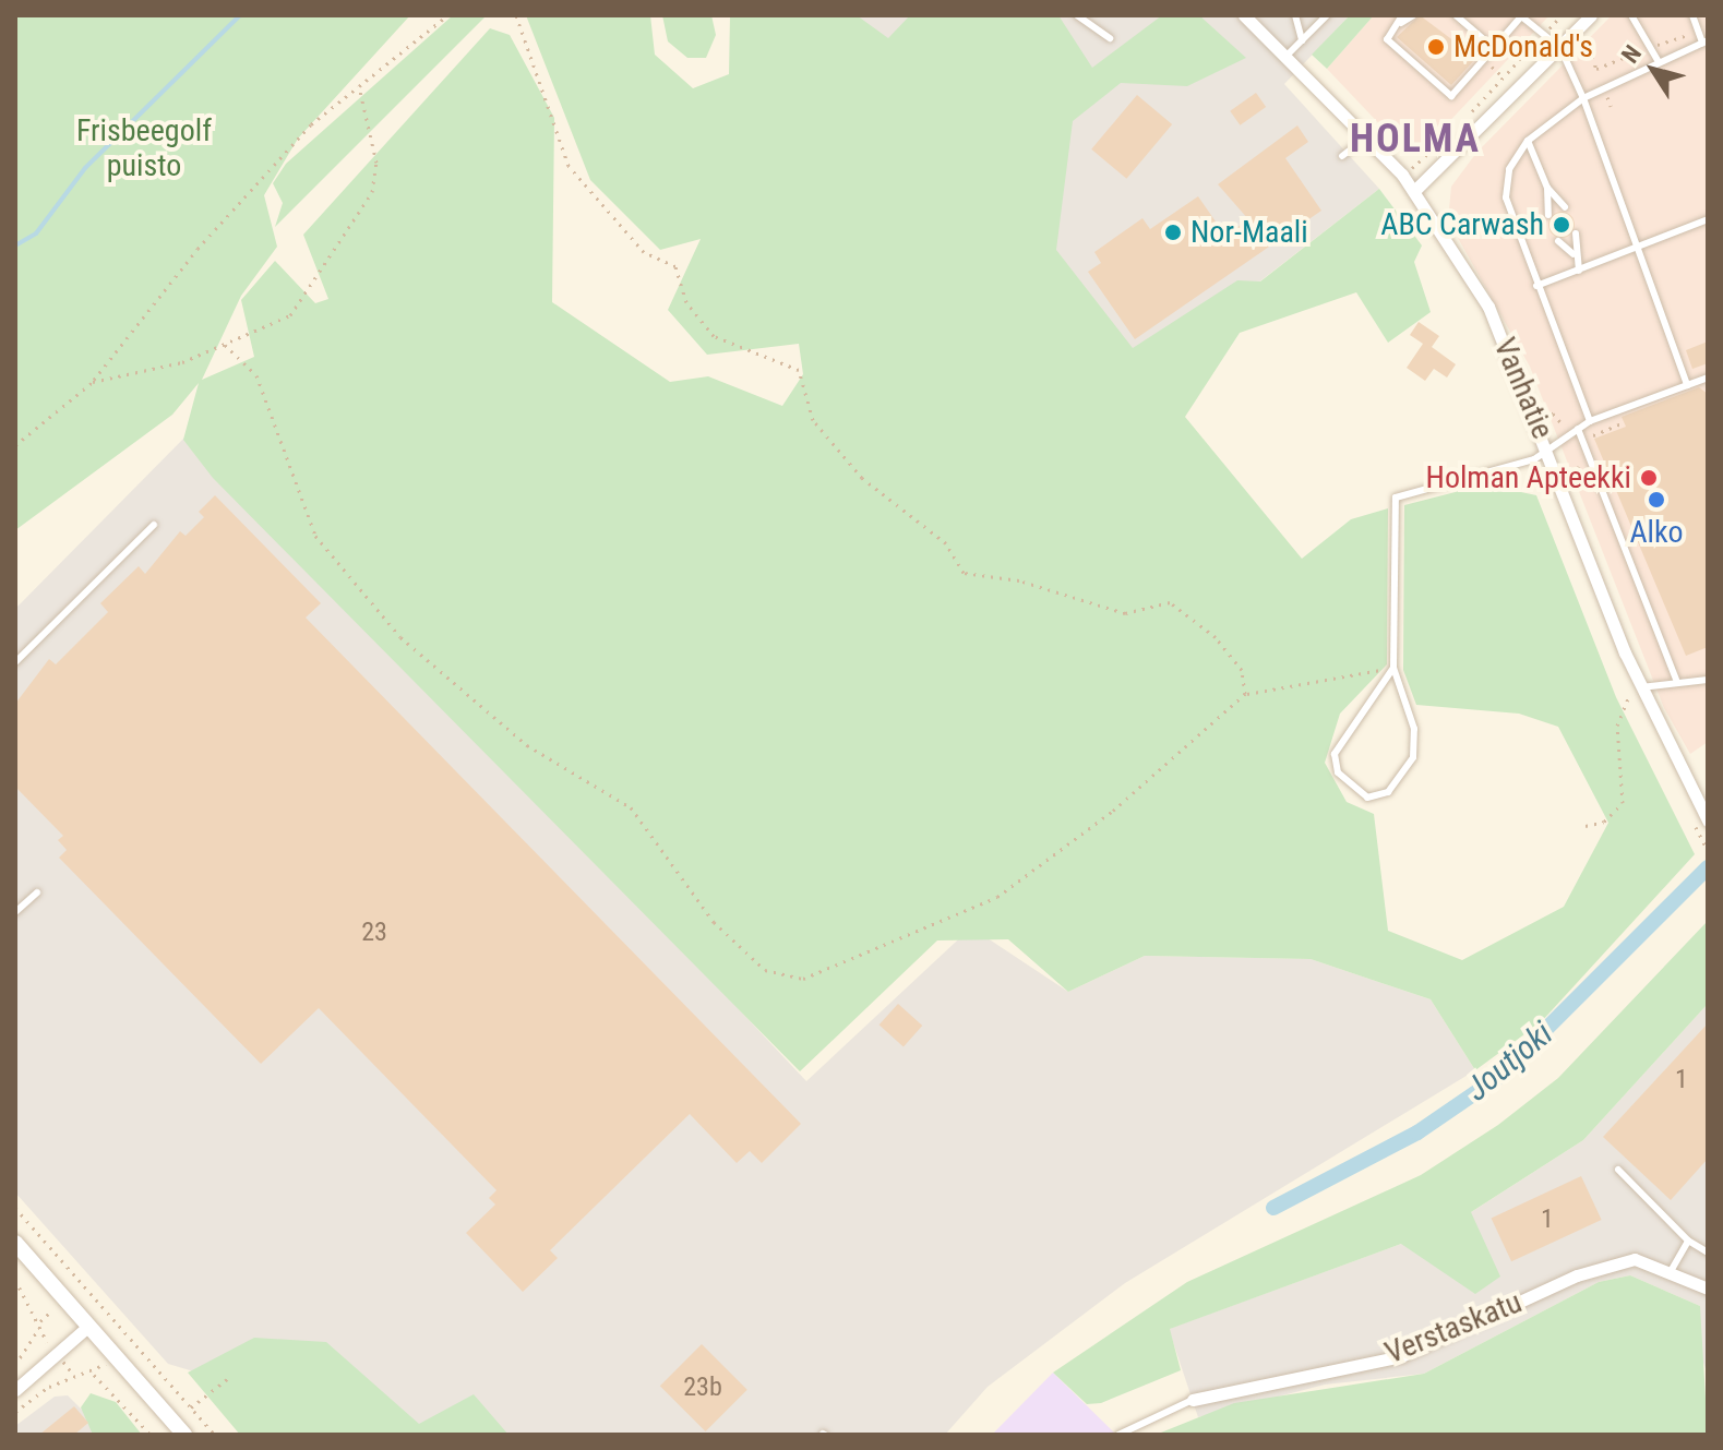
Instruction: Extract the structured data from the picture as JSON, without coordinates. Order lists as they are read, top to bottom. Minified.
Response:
{"streets":{"street":["Vanhatie","Verstaskatu"]},"districts":["HOLMA"],"water":["Joutjoki"],"parks":["Frisbeegolf puisto"],"places":["McDonald's","ABC Carwash","Nor-Maali","Holman Apteekki","Alko"],"house_numbers":["23","1","1","23b"],"north":"top left"}
